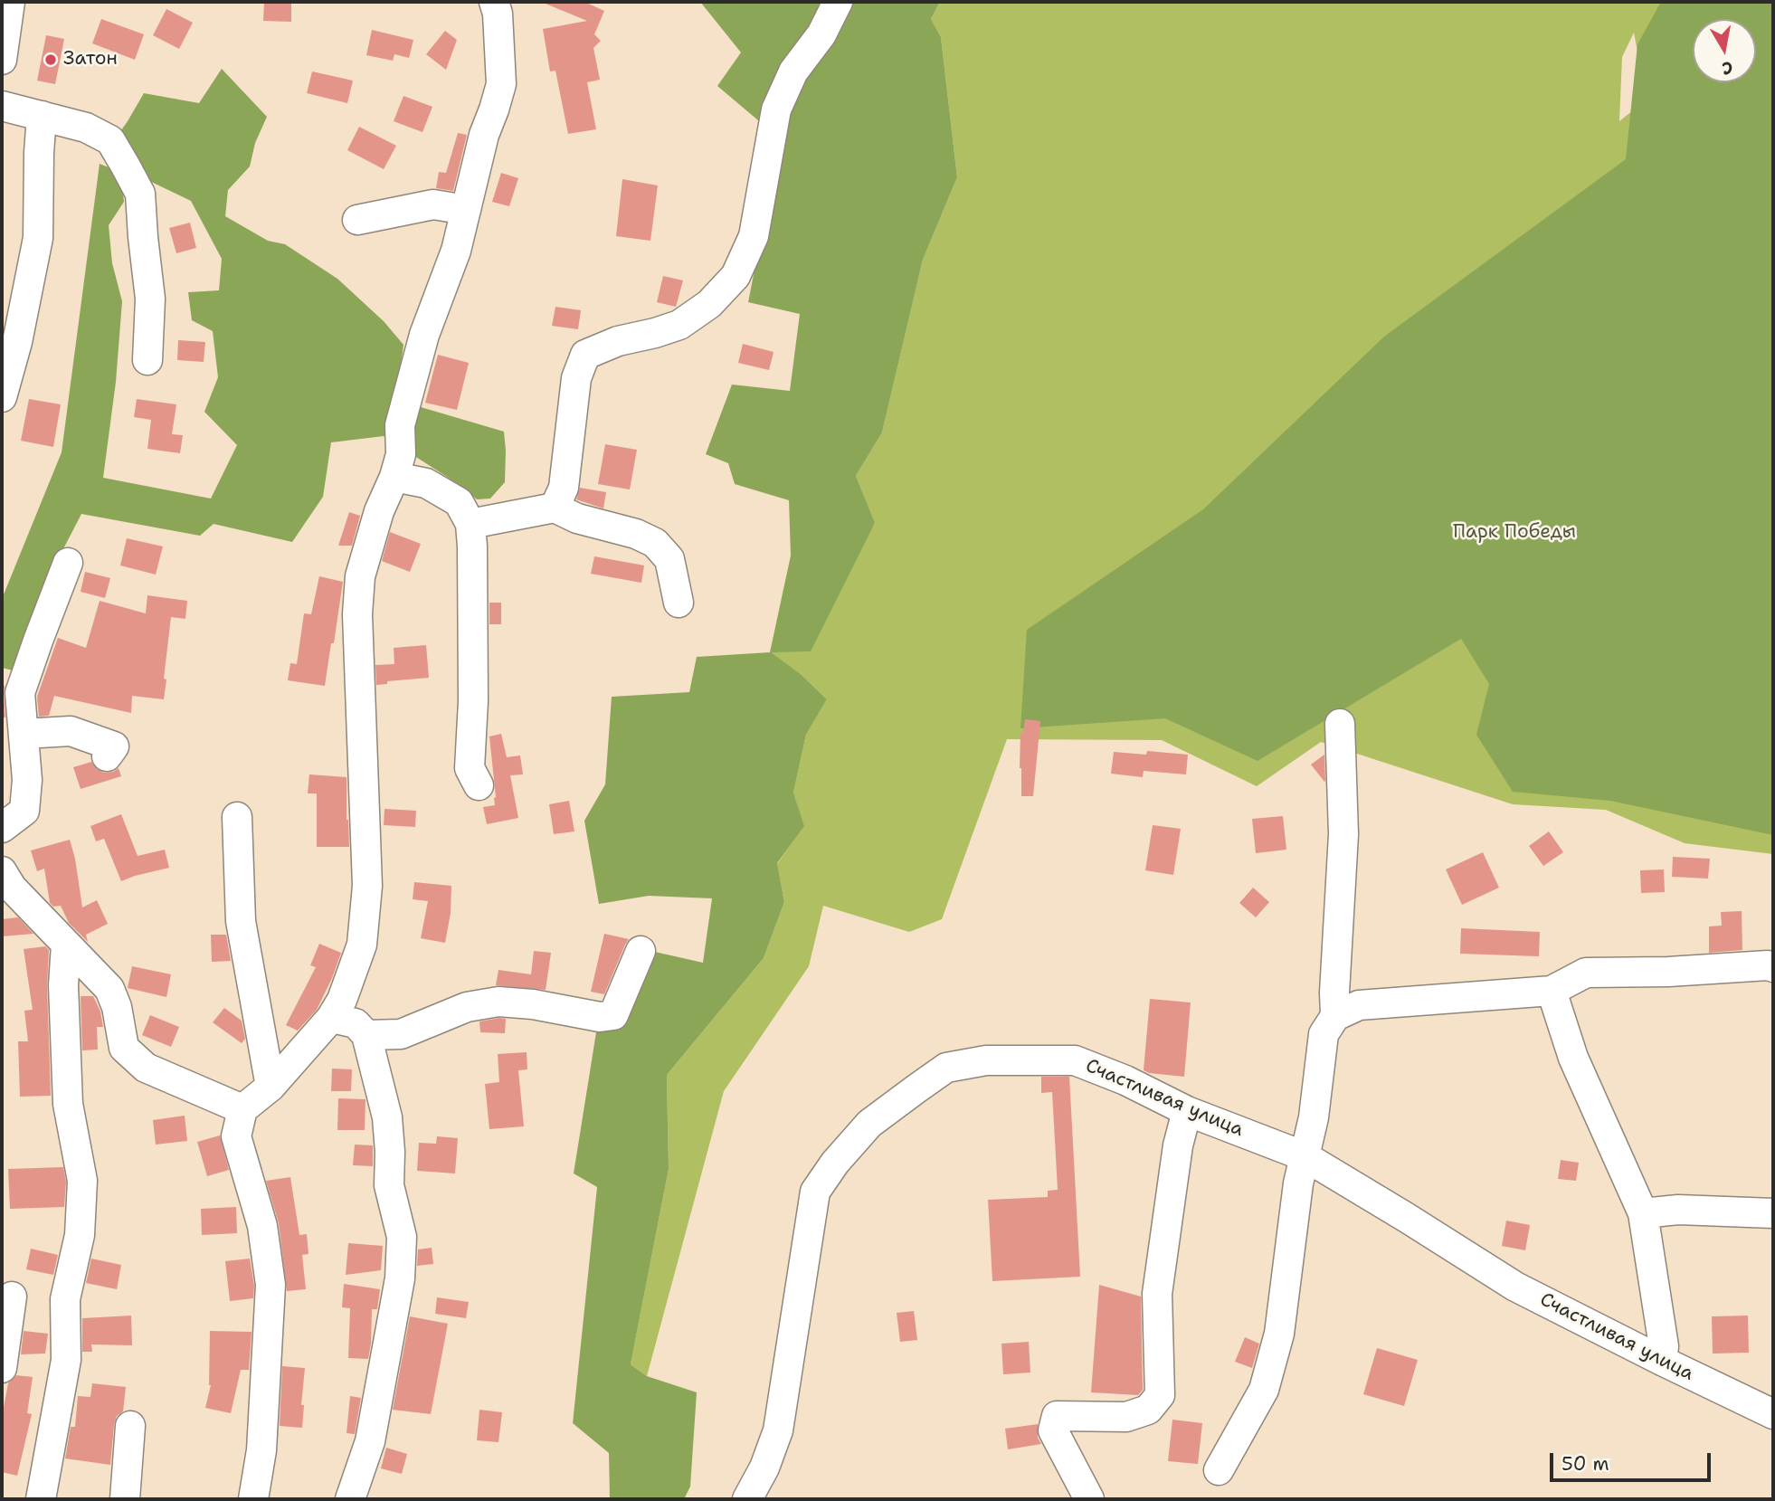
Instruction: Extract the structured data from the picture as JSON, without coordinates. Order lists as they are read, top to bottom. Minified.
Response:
{"streets":{"street":["Счастливая улица"]},"parks":["Парк Победы"],"places":["Затон"],"scale_bar":"50 m","north":"bottom"}
